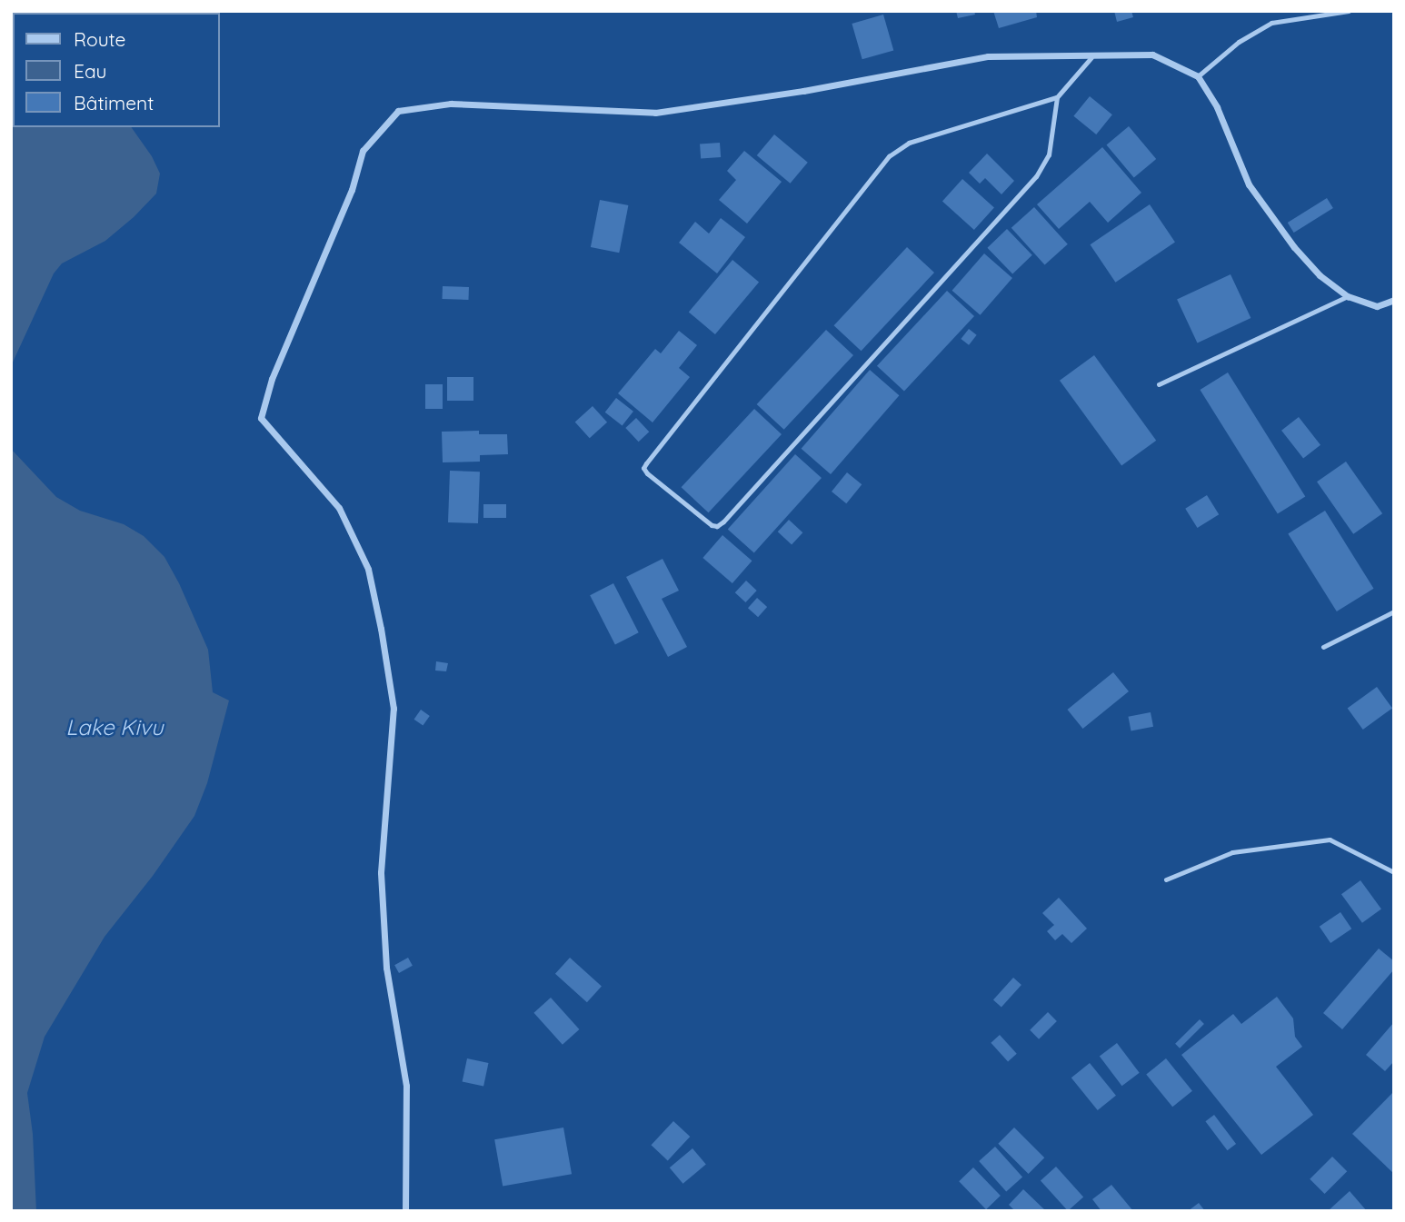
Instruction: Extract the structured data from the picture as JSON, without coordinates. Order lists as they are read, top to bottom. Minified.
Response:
{"water":["Lake Kivu"],"legend":["Route","Eau","Bâtiment"]}
